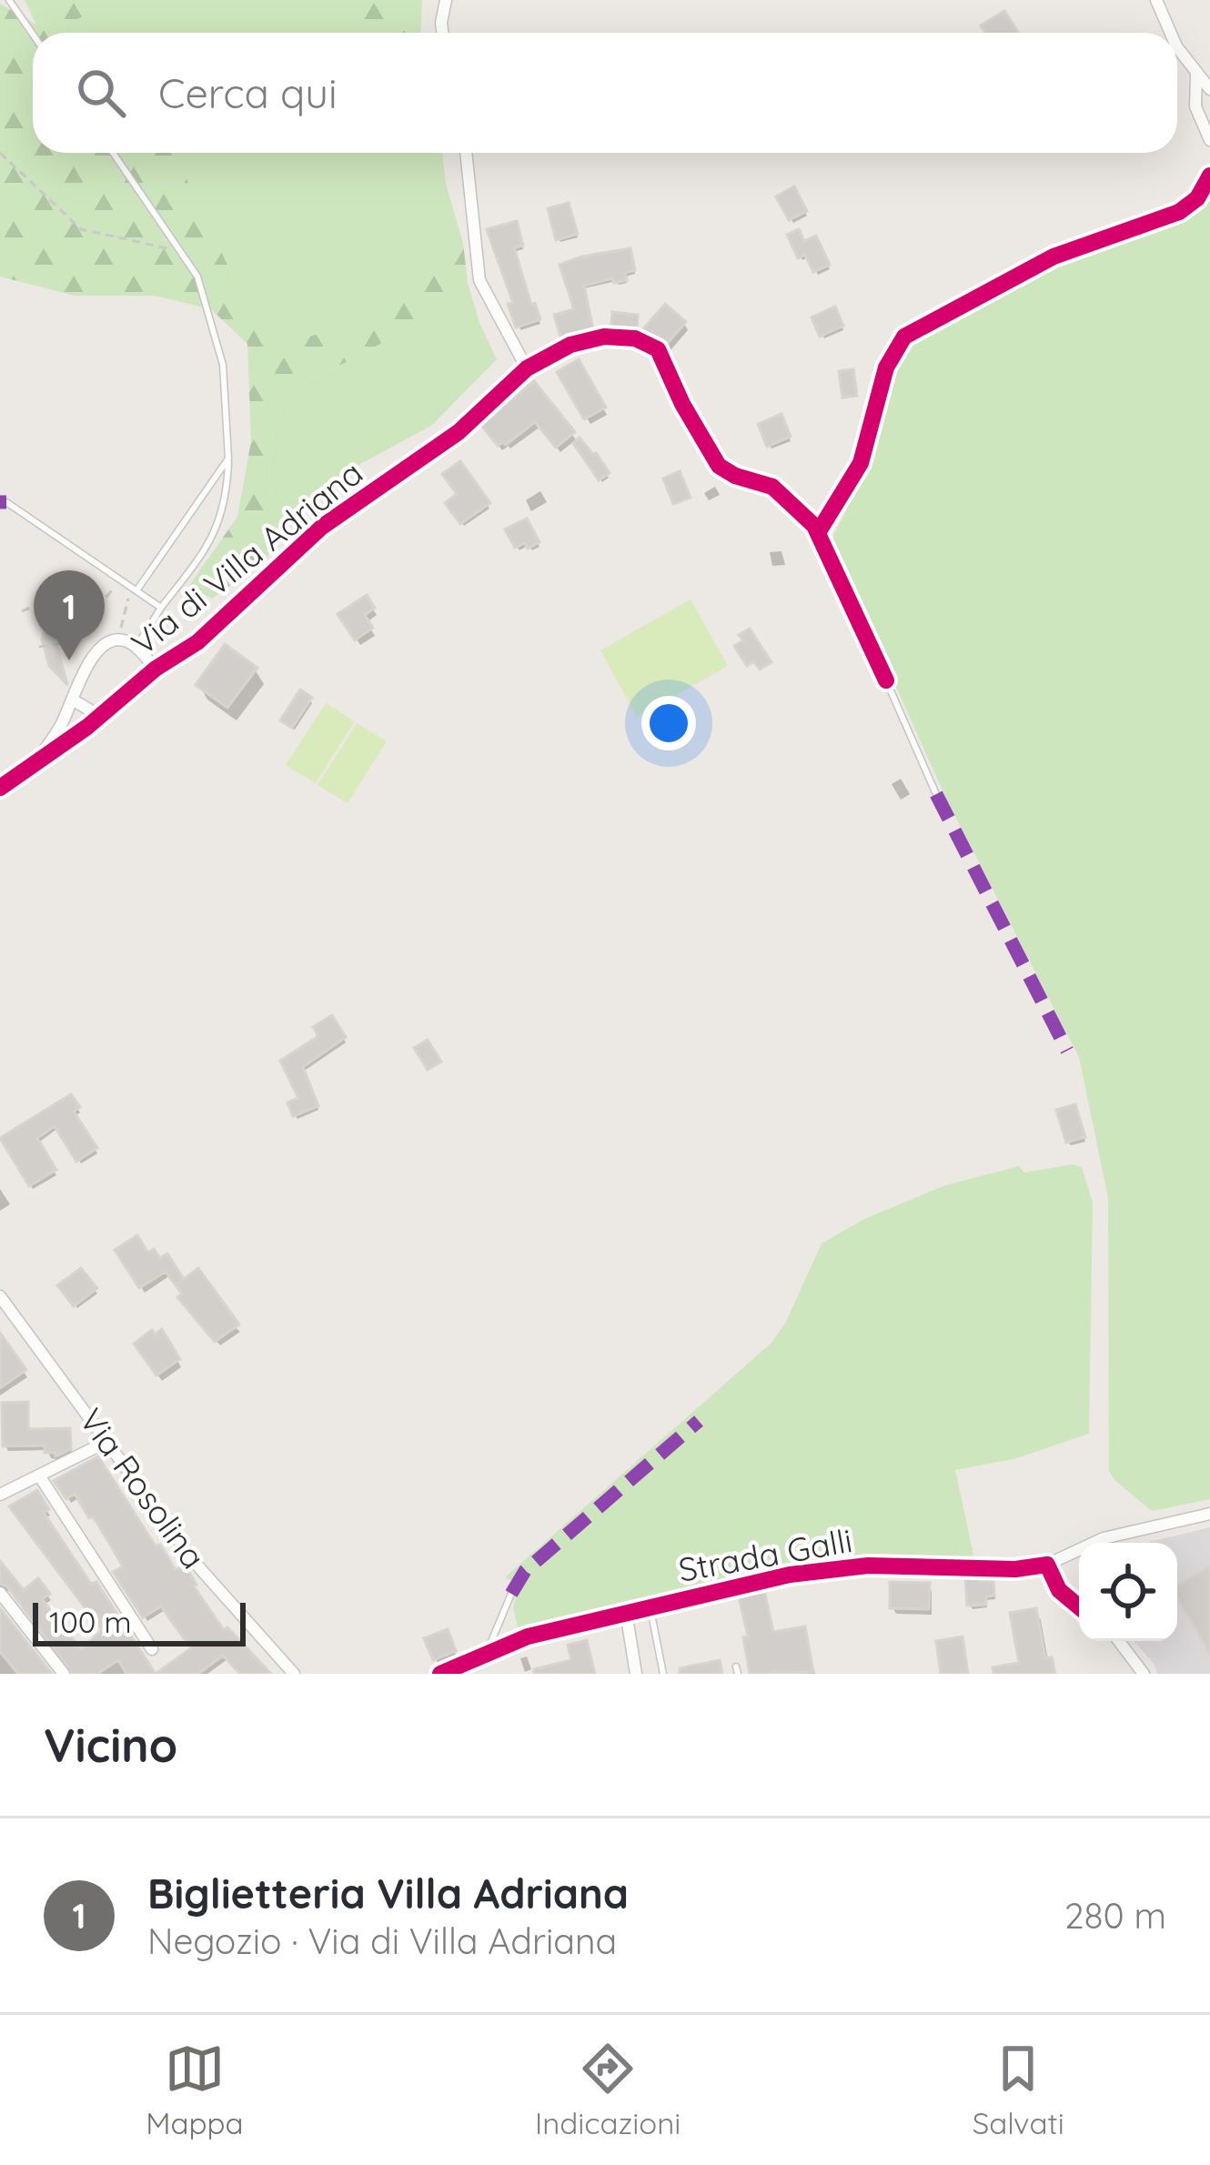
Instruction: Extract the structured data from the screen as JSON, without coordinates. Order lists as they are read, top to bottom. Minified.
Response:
{"streets":{"street":["Via di Villa Adriana","Via Rosolina","Strada Galli"]},"scale_bar":"100 m","page":{"search":"Cerca qui","pins":"1","scale":"100 m","heading":"Vicino","list":[{"mark":"1","name":"Biglietteria Villa Adriana","note":"Negozio · Via di Villa Adriana","value":"280 m"}],"nav":["Mappa","Indicazioni","Salvati"]}}
